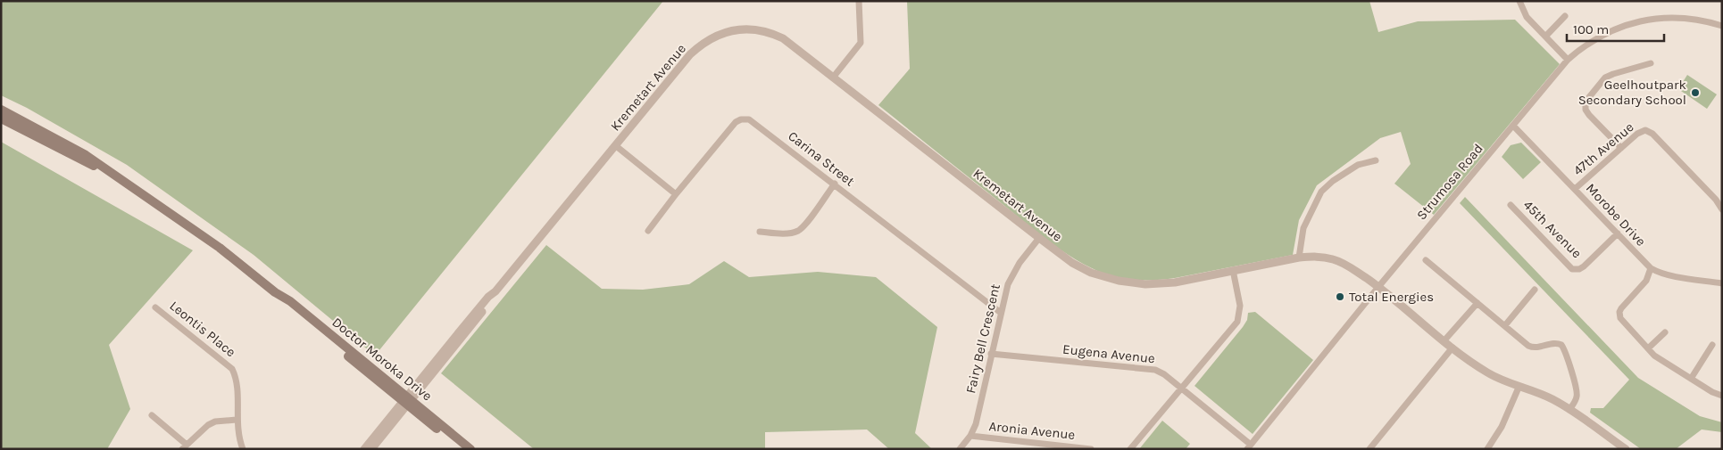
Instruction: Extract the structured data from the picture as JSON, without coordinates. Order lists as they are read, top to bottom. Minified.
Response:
{"streets":{"main road":["Doctor Moroka Drive"],"street":["Kremetart Avenue","47th Avenue","Carina Street","Strumosa Road","Morobe Drive","45th Avenue","Leontis Place","Fairy Bell Crescent","Eugena Avenue","Aronia Avenue"]},"crossings":[["Kremetart Avenue","Strumosa Road"],["Kremetart Avenue","Fairy Bell Crescent"],["Kremetart Avenue","Doctor Moroka Drive"],["47th Avenue","Morobe Drive"],["Carina Street","Fairy Bell Crescent"],["Strumosa Road","Morobe Drive"],["Strumosa Road","Eugena Avenue"],["Morobe Drive","45th Avenue"],["Fairy Bell Crescent","Eugena Avenue"],["Fairy Bell Crescent","Aronia Avenue"]],"places":["Geelhoutpark Secondary School","Total Energies"],"scale_bar":"100 m"}
